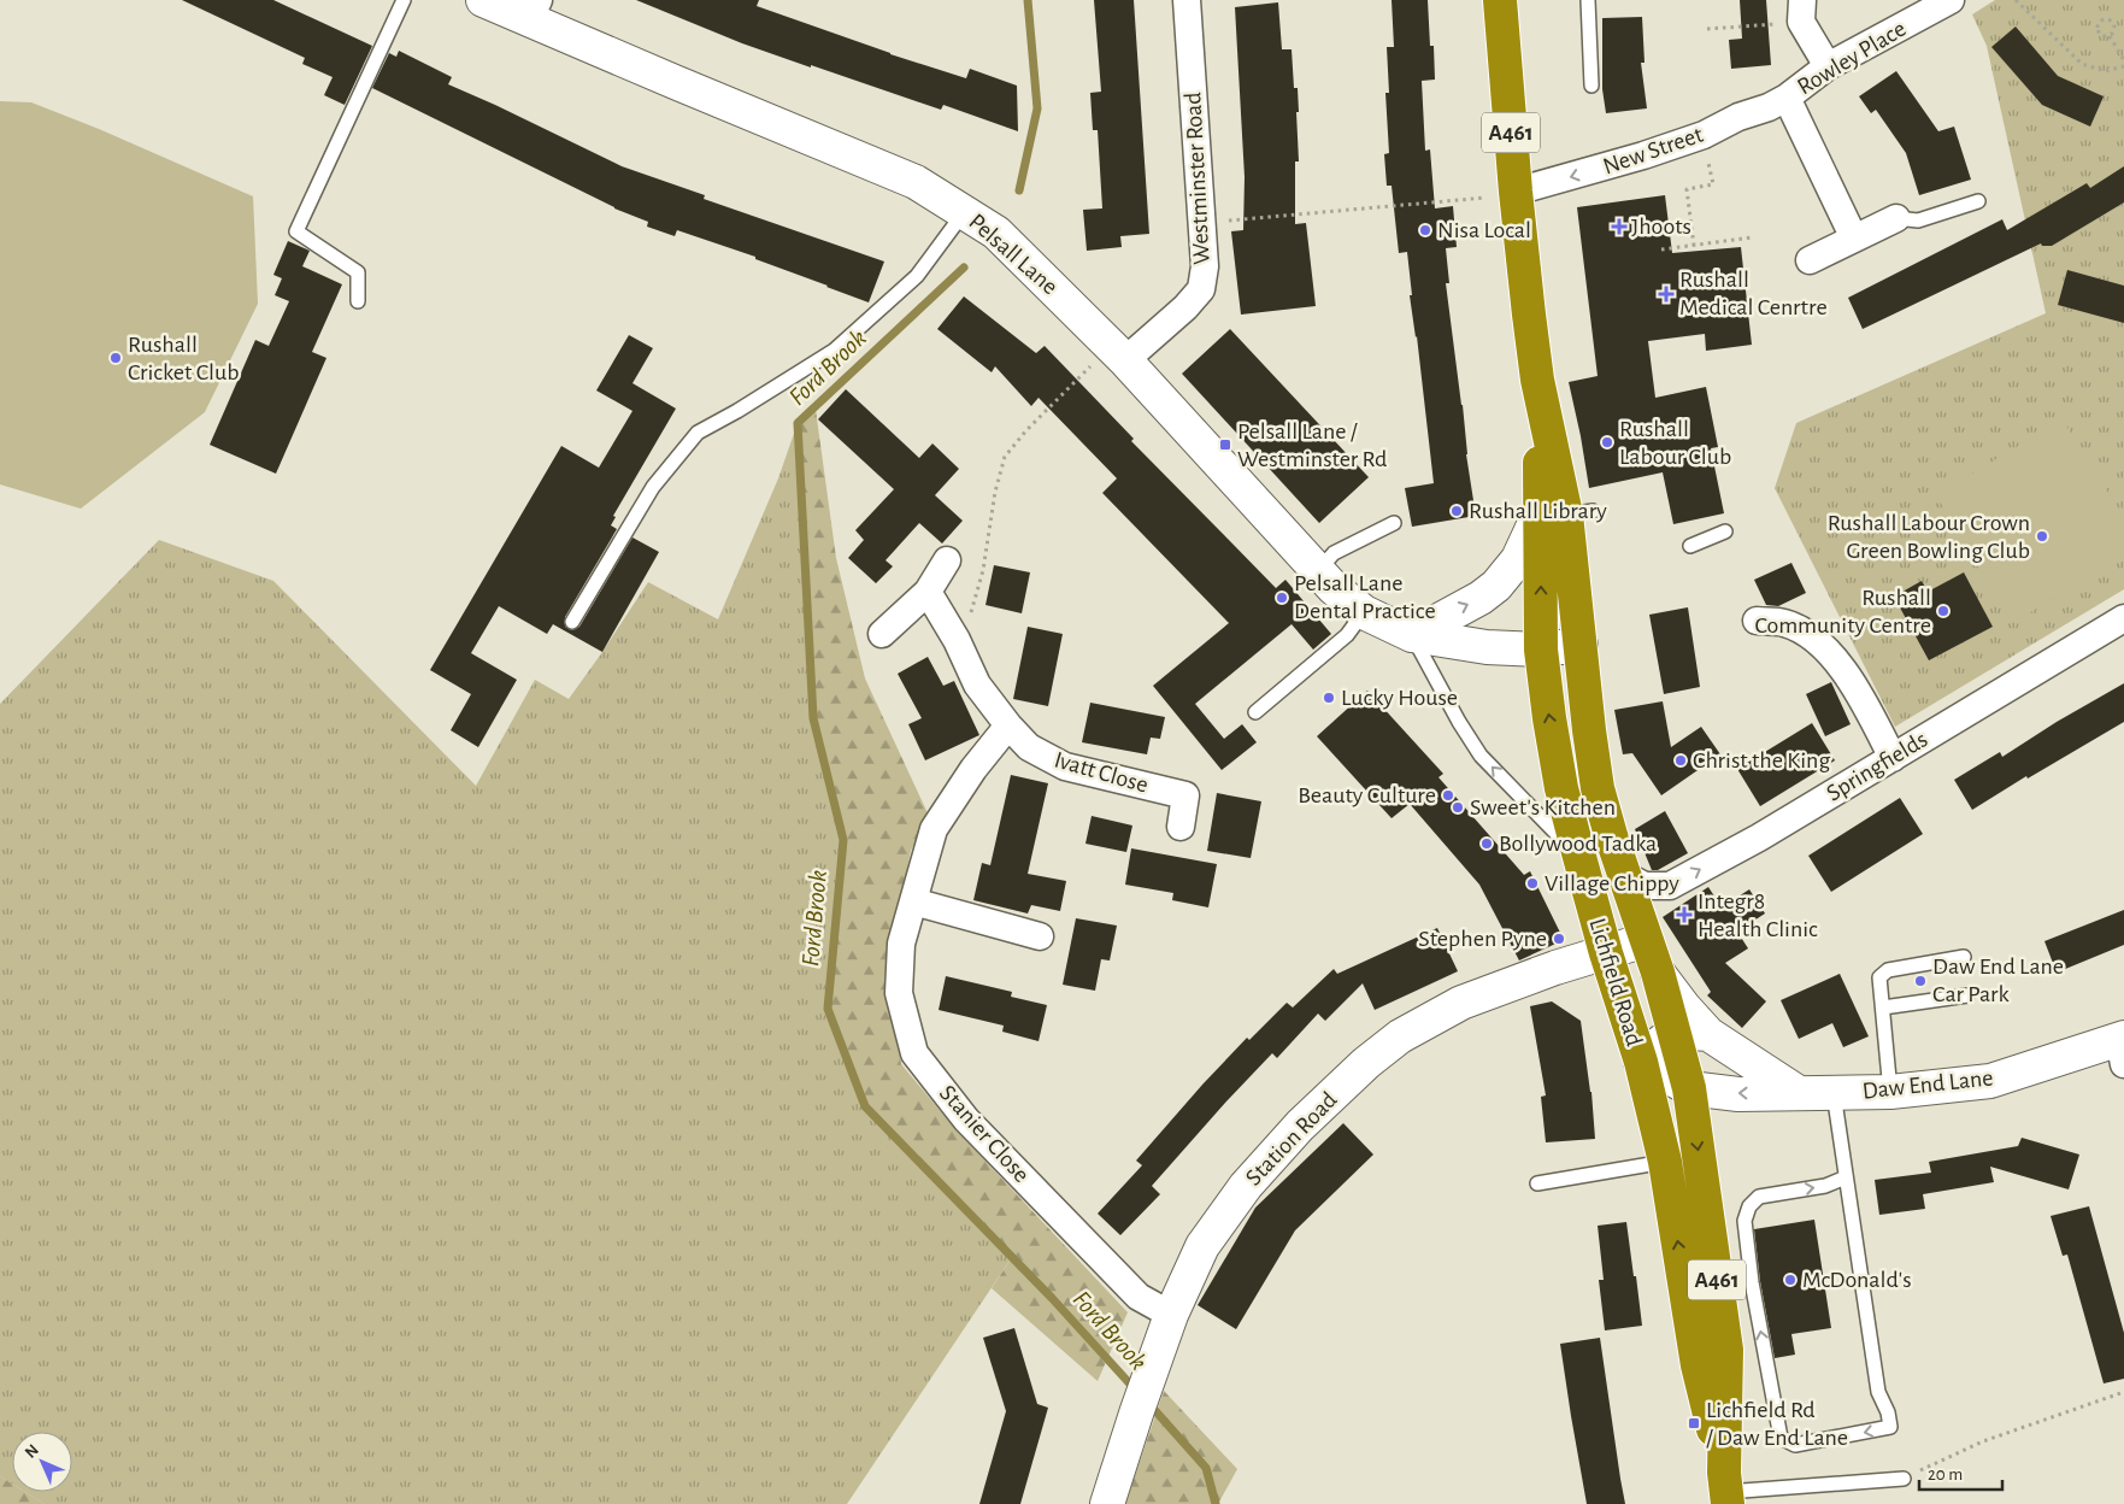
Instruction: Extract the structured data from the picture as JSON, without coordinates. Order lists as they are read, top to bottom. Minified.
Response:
{"streets":{"highway":["A461","Lichfield Road"],"main road":["Pelsall Lane","Daw End Lane","Station Road"],"street":["Rowley Place","New Street","Westminster Road","Springfields","Ivatt Close","Stanier Close"]},"crossings":[["Rowley Place","New Street"],["New Street","Lichfield Road"],["Westminster Road","Pelsall Lane"],["Pelsall Lane","Lichfield Road"],["Springfields","Lichfield Road"],["Ivatt Close","Stanier Close"],["Lichfield Road","Daw End Lane"],["Lichfield Road","Station Road"],["Stanier Close","Station Road"]],"one_way":["New Street","Springfields"],"water":["Ford Brook"],"places":{"health":["Jhoots","Rushall Medical Cenrtre","Integr8 Health Clinic"],"other":["Nisa Local","Rushall Cricket Club","Rushall Labour Club","Rushall Library","Rushall Labour Crown Green Bowling Club","Pelsall Lane Dental Practice","Rushall Community Centre","Lucky House","Christ the King","Beauty Culture","Sweet's Kitchen","Bollywood Tadka","Village Chippy","Stephen Pyne","Daw End Lane Car Park","McDonald's"],"transit":["Pelsall Lane / Westminster Rd","Lichfield Rd / Daw End Lane"]},"scale_bar":"20 m","north":"top left"}
